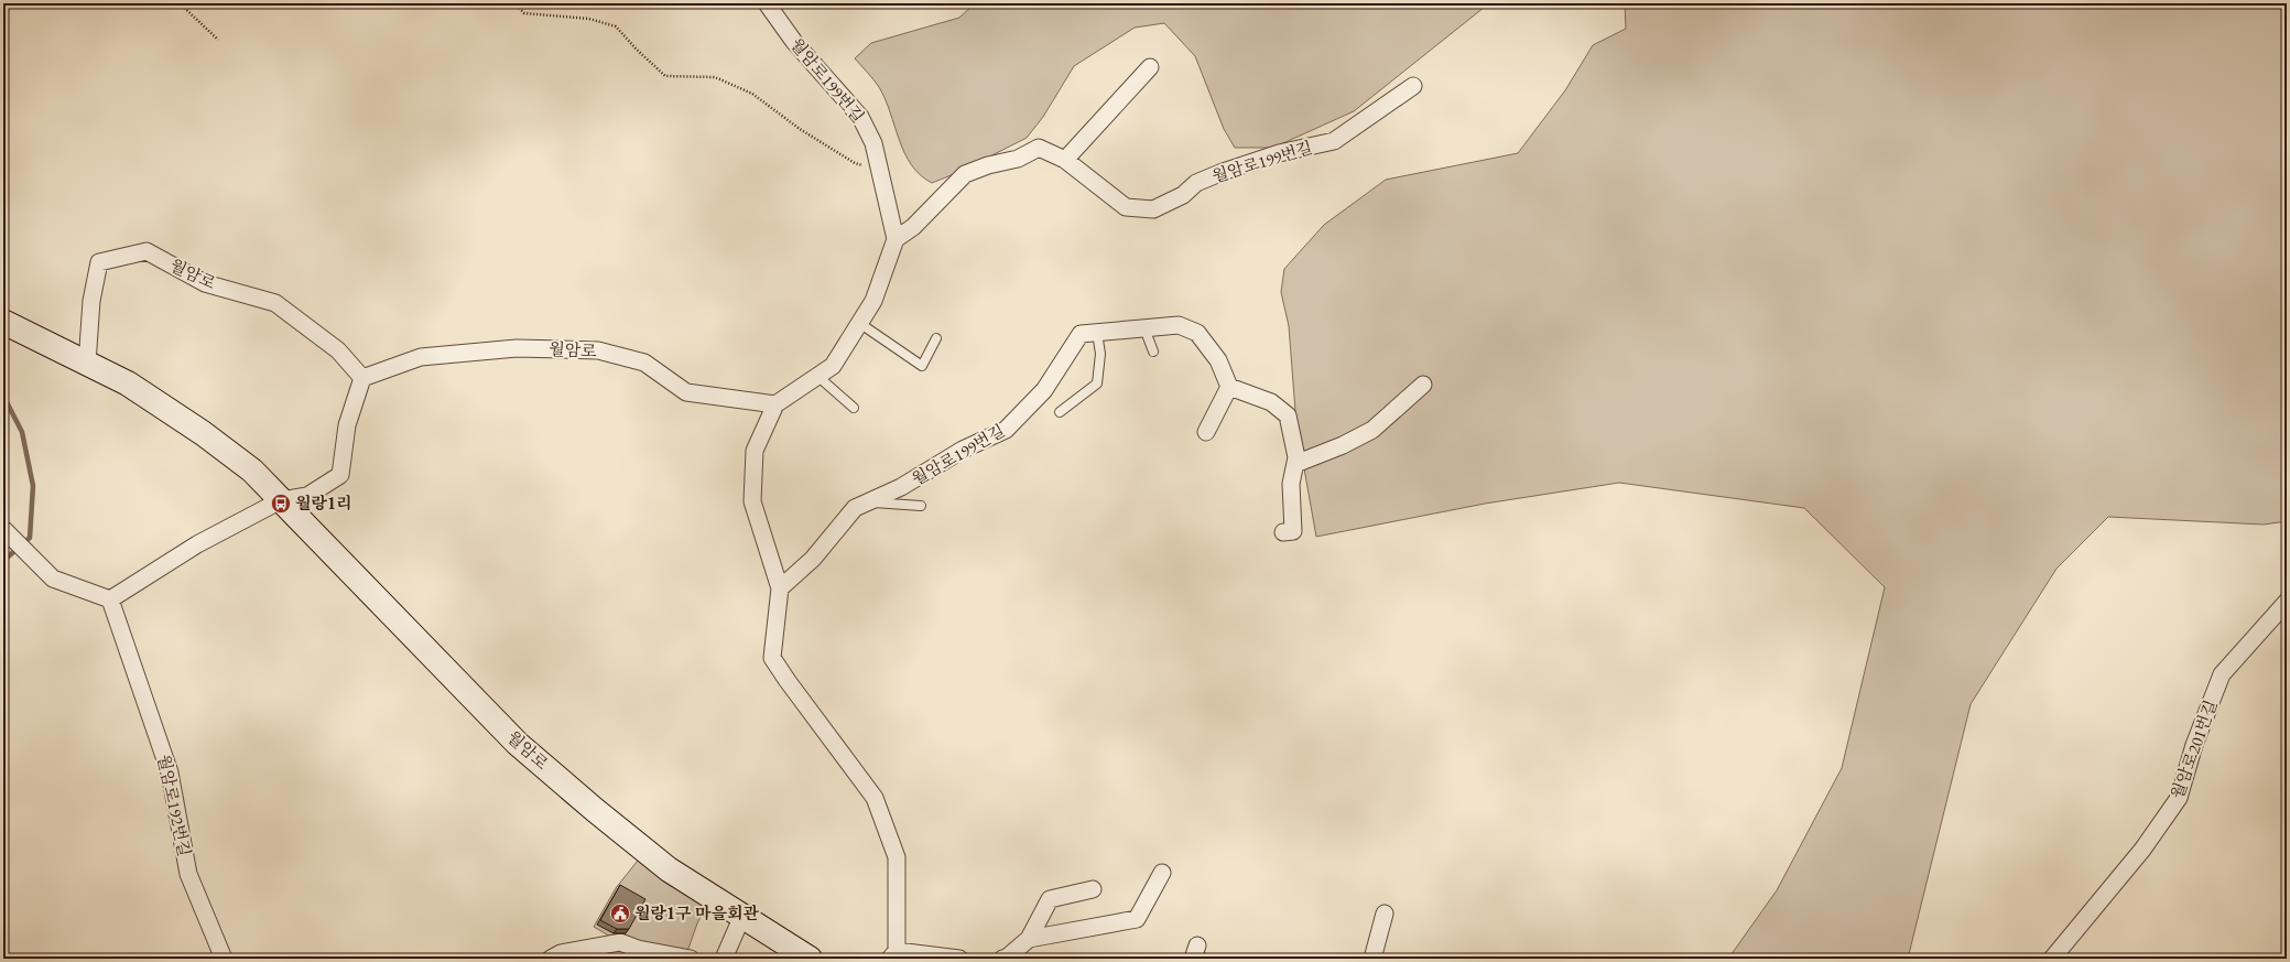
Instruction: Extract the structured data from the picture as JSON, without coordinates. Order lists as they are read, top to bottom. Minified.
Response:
{"streets":{"street":["월암로199번길","월암로","월암로201번길","월암로192번길"]},"places":{"bus stop":["월랑1리"],"public building":["월랑1구 마을회관"]}}
